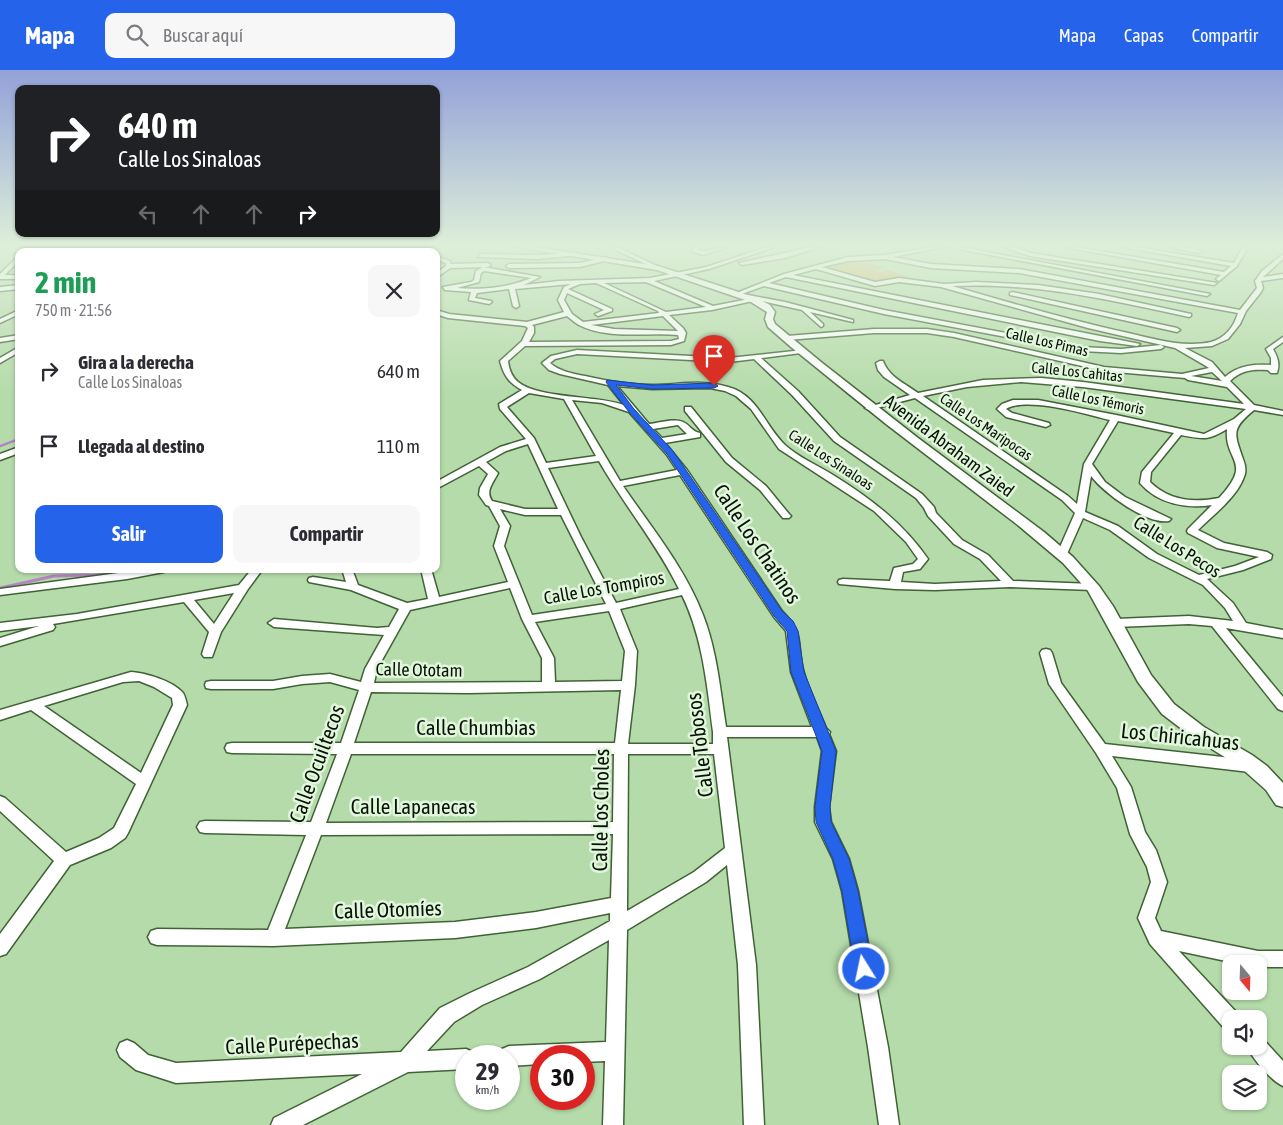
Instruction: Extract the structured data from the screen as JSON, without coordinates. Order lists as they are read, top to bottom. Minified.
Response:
{"streets":{"street":["Calle Los Pimas","Calle Los Cahitas","Calle Los Témoris","Calle Los Maripocas","Avenida Abraham Zaied","Calle Los Sinaloas","Calle Los Chatinos","Calle Los Pecos","Calle Los Tompiros","Calle Ototam","Calle Chumbias","Los Chiricahuas","Calle Tobosos","Calle Ocuiltecos","Calle Lapanecas","Calle Los Choles","Calle Otomíes","Calle Purépechas"]},"crossings":[["Calle Los Pimas","Avenida Abraham Zaied"],["Calle Los Cahitas","Calle Los Témoris"],["Calle Los Cahitas","Calle Los Maripocas"],["Calle Los Cahitas","Avenida Abraham Zaied"],["Calle Los Maripocas","Calle Los Pecos"],["Avenida Abraham Zaied","Los Chiricahuas"],["Calle Los Sinaloas","Calle Los Chatinos"],["Calle Los Tompiros","Calle Tobosos"],["Calle Los Tompiros","Calle Los Choles"],["Calle Ototam","Calle Ocuiltecos"],["Calle Ototam","Calle Los Choles"],["Calle Chumbias","Calle Tobosos"],["Calle Chumbias","Calle Ocuiltecos"],["Calle Chumbias","Calle Los Choles"],["Calle Ocuiltecos","Calle Lapanecas"],["Calle Ocuiltecos","Calle Otomíes"],["Calle Lapanecas","Calle Los Choles"],["Calle Los Choles","Calle Otomíes"]],"north":"bottom","page":{"header":"Mapa","search":"Buscar aquí","nav":["Mapa","Capas","Compartir"],"turn":["640 m","Calle Los Sinaloas"],"heading":["2 min","750 m · 21:56"],"list":[{"name":"Gira a la derecha","note":"Calle Los Sinaloas","value":"640 m"},{"name":"Llegada al destino","value":"110 m"}],"buttons":["Salir","Compartir"],"speed":"29 km/h","limit":"30"}}
